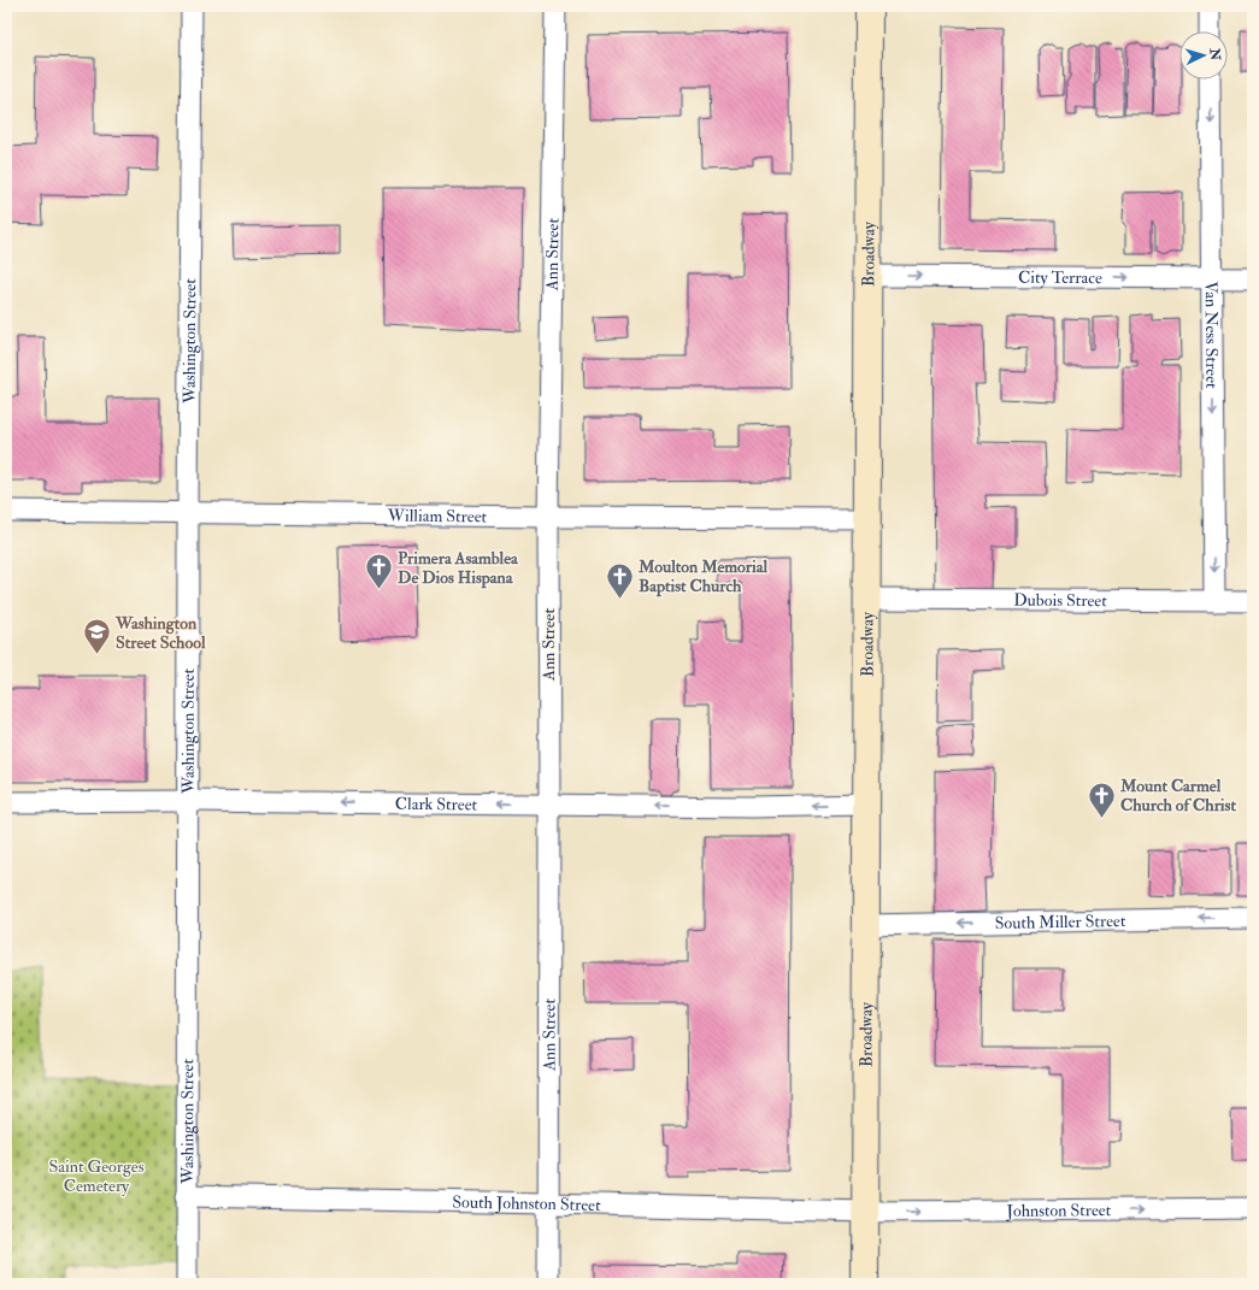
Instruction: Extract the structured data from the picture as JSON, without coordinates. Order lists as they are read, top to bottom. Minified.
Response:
{"streets":{"street":["Ann Street","Broadway","City Terrace","Van Ness Street","Washington Street","William Street","Dubois Street","Clark Street","South Miller Street","South Johnston Street","Johnston Street"]},"crossings":[["Ann Street","William Street"],["Ann Street","Clark Street"],["Ann Street","South Johnston Street"],["Broadway","City Terrace"],["Broadway","William Street"],["Broadway","Dubois Street"],["Broadway","Clark Street"],["Broadway","South Miller Street"],["Broadway","South Johnston Street"],["Broadway","Johnston Street"],["City Terrace","Van Ness Street"],["Van Ness Street","Dubois Street"],["Washington Street","William Street"],["Washington Street","Clark Street"],["Washington Street","South Johnston Street"],["South Johnston Street","Johnston Street"]],"one_way":["City Terrace","Van Ness Street","Clark Street","South Miller Street","Johnston Street"],"parks":["Saint Georges Cemetery"],"places":{"church":["Primera Asamblea De Dios Hispana","Moulton Memorial Baptist Church","Mount Carmel Church of Christ"],"school or university":["Washington Street School"]},"north":"right"}
